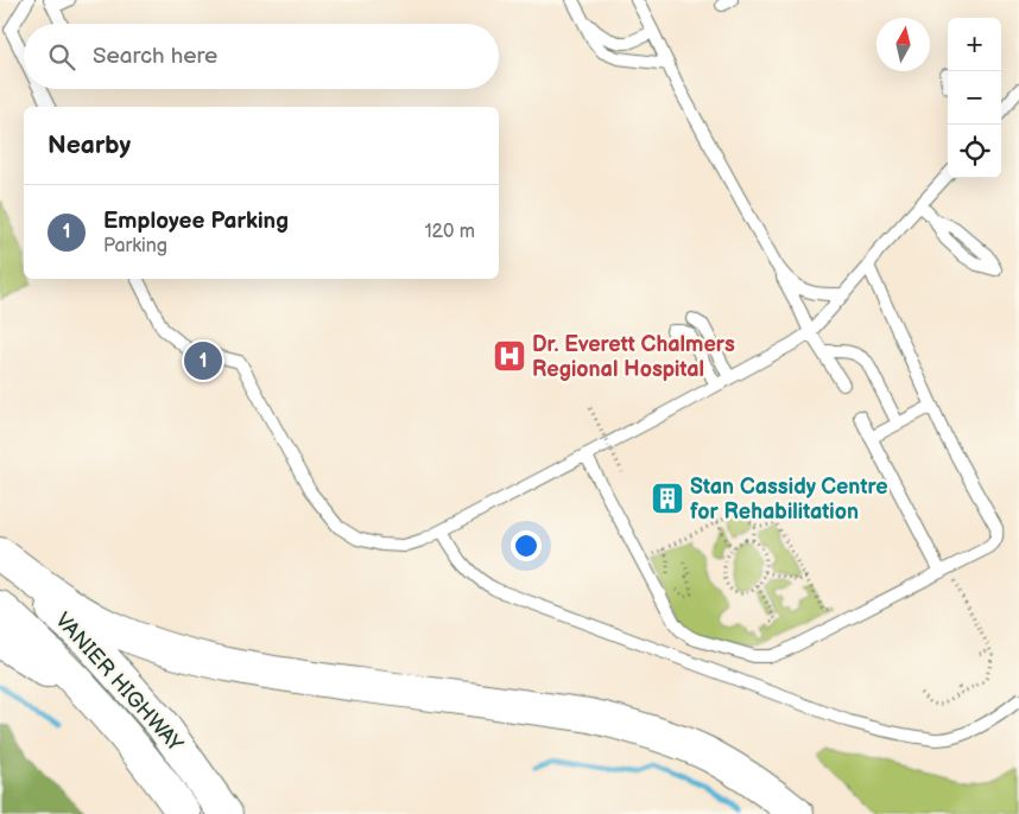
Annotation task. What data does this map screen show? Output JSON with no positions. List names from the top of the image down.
{
  "streets": {
    "highway": ["VANIER HIGHWAY"]
  },
  "places": {
    "hospital": ["Dr. Everett Chalmers Regional Hospital"],
    "building": ["Stan Cassidy Centre for Rehabilitation"]
  },
  "north": "top",
  "page": {
    "map_buttons": ["+", "−"],
    "search": "Search here",
    "heading": "Nearby",
    "list": [
      {
        "mark": "1",
        "name": "Employee Parking",
        "note": "Parking",
        "value": "120 m"
      }
    ],
    "pins": "1"
  }
}
